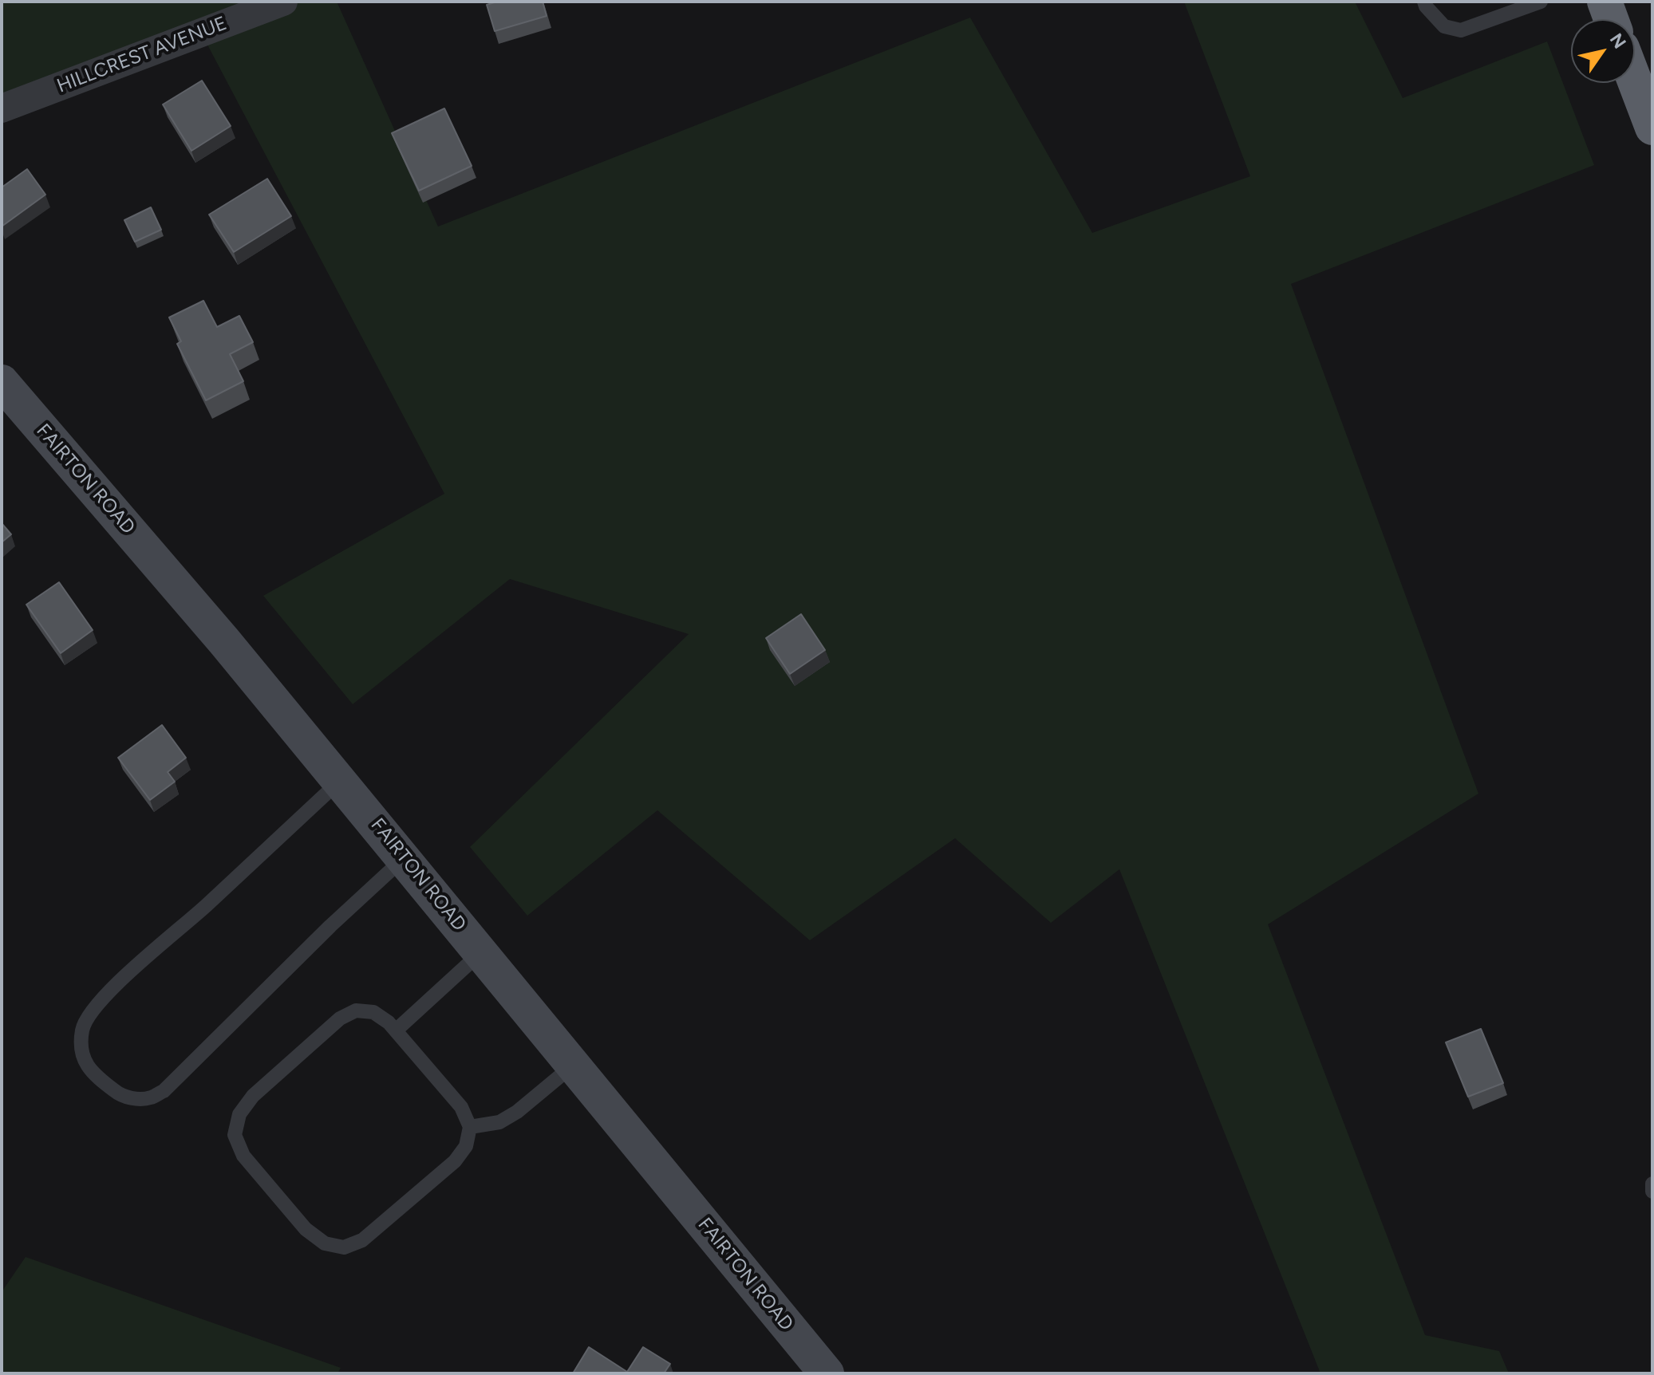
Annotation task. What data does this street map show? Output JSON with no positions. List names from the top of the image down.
{
  "streets": {
    "main road": ["FAIRTON ROAD"],
    "street": ["HILLCREST AVENUE"]
  },
  "north": "top right"
}
